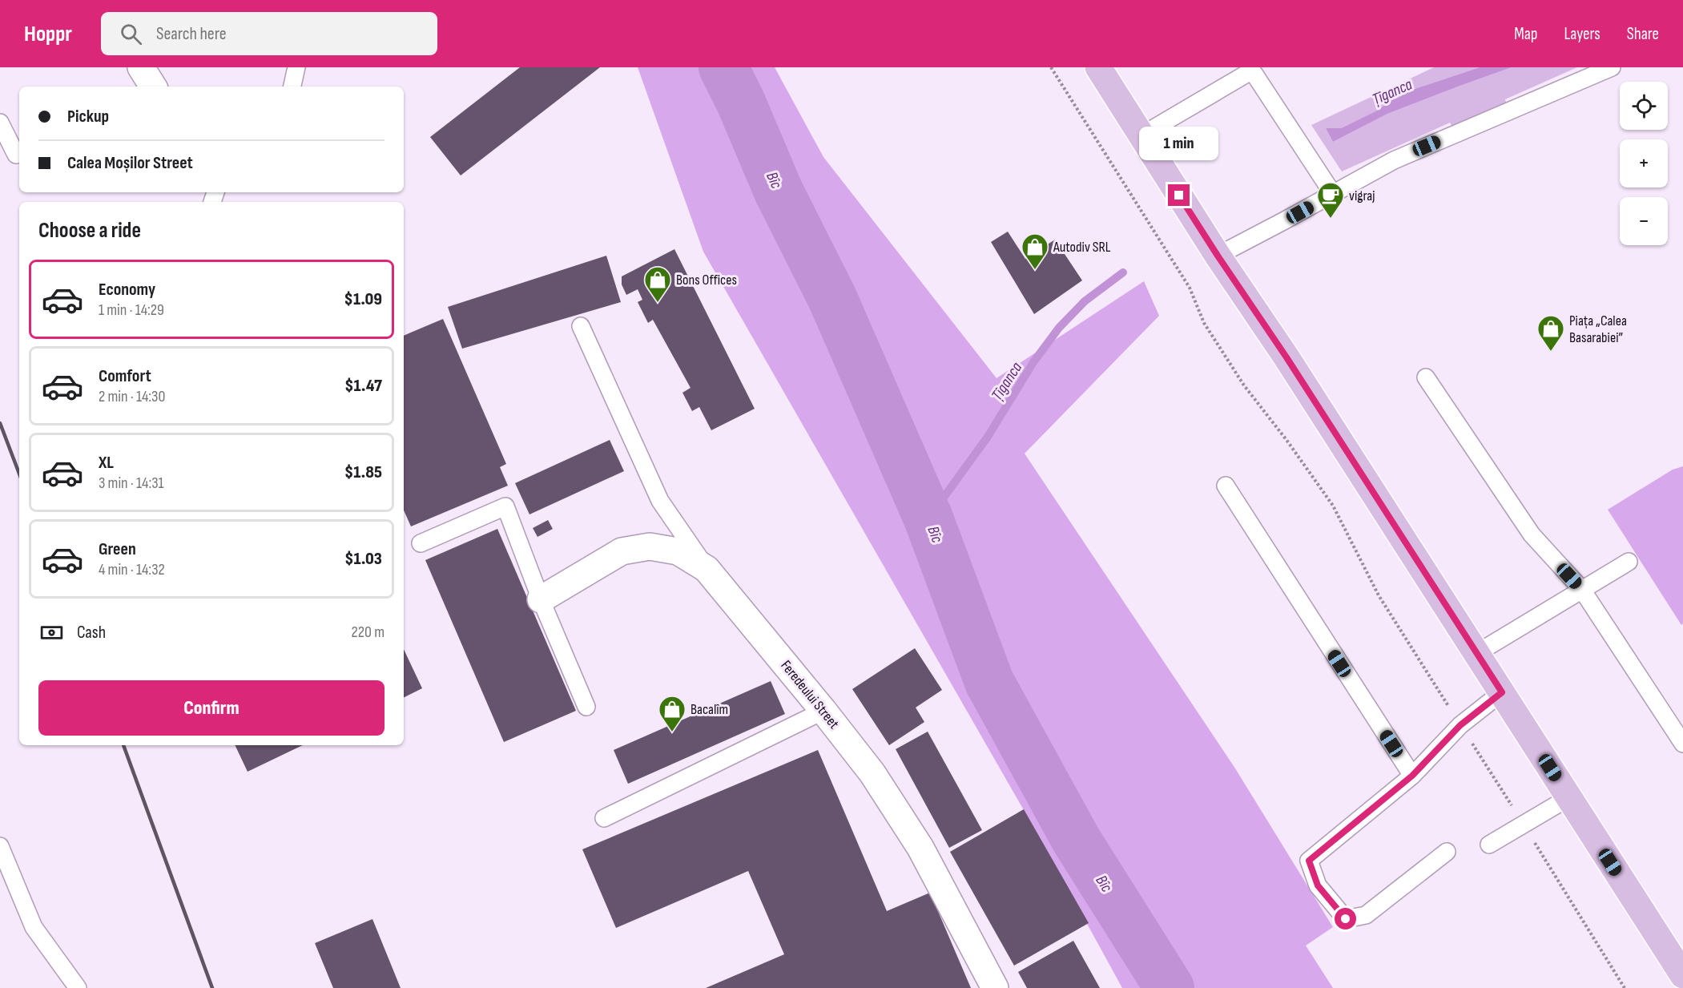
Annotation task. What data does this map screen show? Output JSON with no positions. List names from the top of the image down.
{
  "streets": {
    "street": ["Feredeului Street"]
  },
  "water": ["Țîganca", "Bîc"],
  "places": {
    "cafe": ["vigraj"],
    "shop": [
      "Autodiv SRL",
      "Bons Offices",
      "Piața „Calea Basarabiei”",
      "Bacalîm"
    ]
  },
  "page": {
    "header": "Hoppr",
    "search": "Search here",
    "nav": ["Map", "Layers", "Share"],
    "map_buttons": ["+", "−"],
    "banner": ["Pickup", "Calea Moșilor Street"],
    "bubble": "1 min",
    "heading": "Choose a ride",
    "list": [
      {
        "name": "Economy",
        "note": "1 min · 14:29",
        "value": "$1.09"
      },
      {
        "name": "Comfort",
        "note": "2 min · 14:30",
        "value": "$1.47"
      },
      {
        "name": "XL",
        "note": "3 min · 14:31",
        "value": "$1.85"
      },
      {
        "name": "Green",
        "note": "4 min · 14:32",
        "value": "$1.03"
      }
    ],
    "pay": ["Cash", "220 m"],
    "buttons": "Confirm"
  }
}
